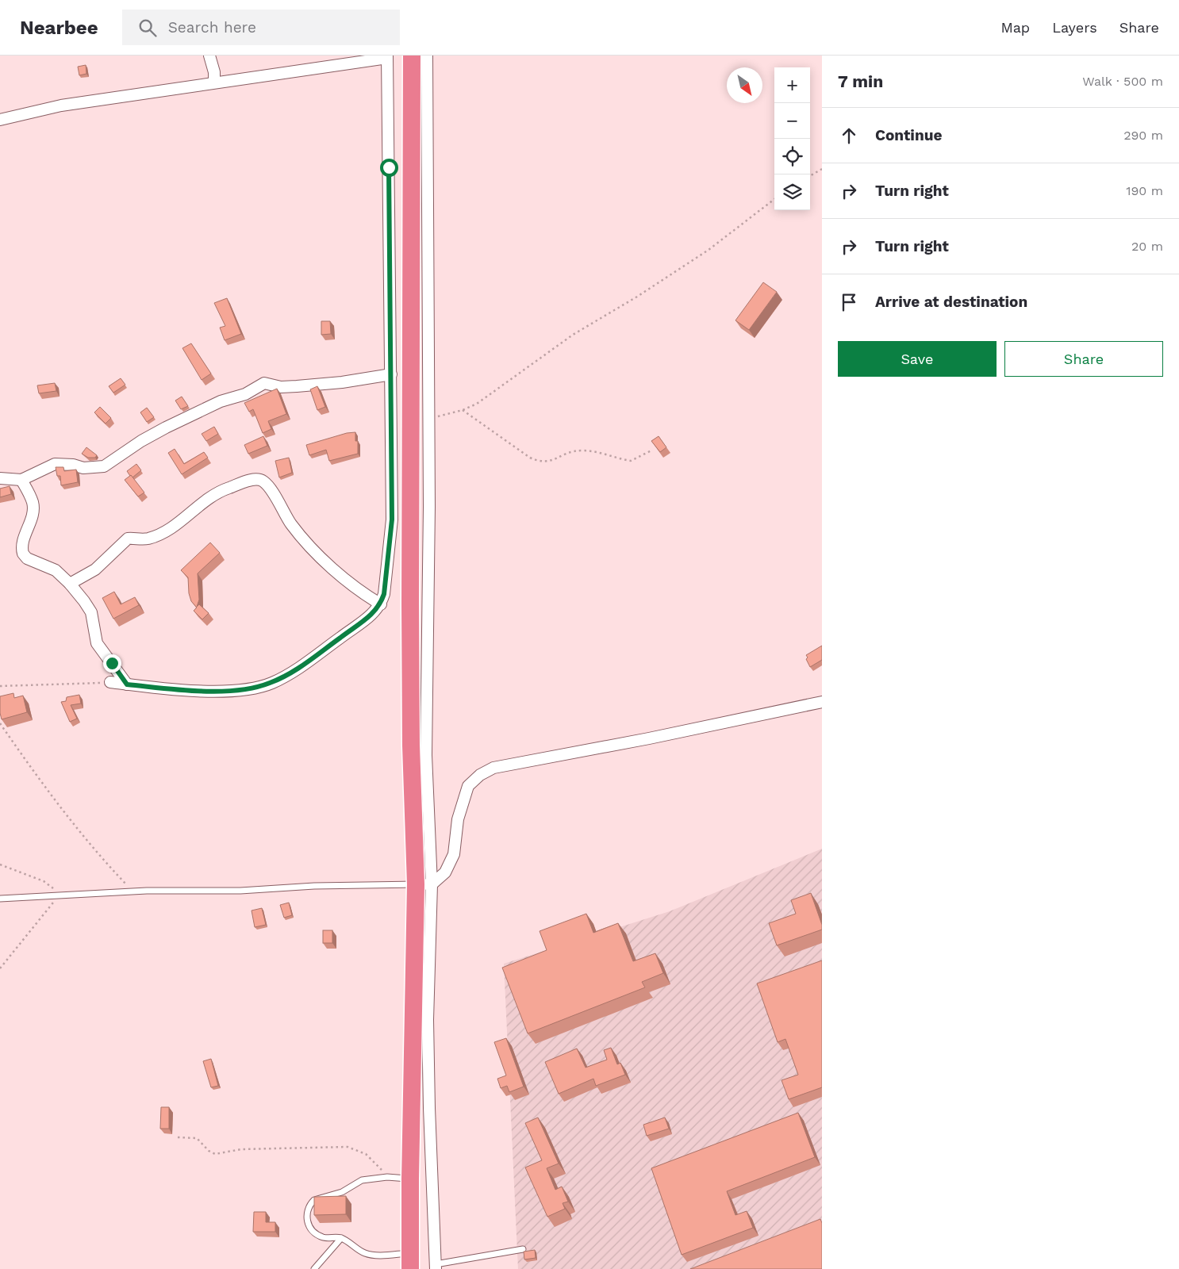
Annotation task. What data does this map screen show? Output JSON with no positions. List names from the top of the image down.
{
  "north": "bottom right",
  "page": {
    "header": "Nearbee",
    "search": "Search here",
    "nav": ["Map", "Layers", "Share"],
    "heading": ["7 min", "Walk · 500 m"],
    "map_buttons": ["+", "−"],
    "list": [
      ["Continue", "290 m"],
      ["Turn right", "190 m"],
      ["Turn right", "20 m"],
      "Arrive at destination"
    ],
    "buttons": ["Save", "Share"]
  }
}
